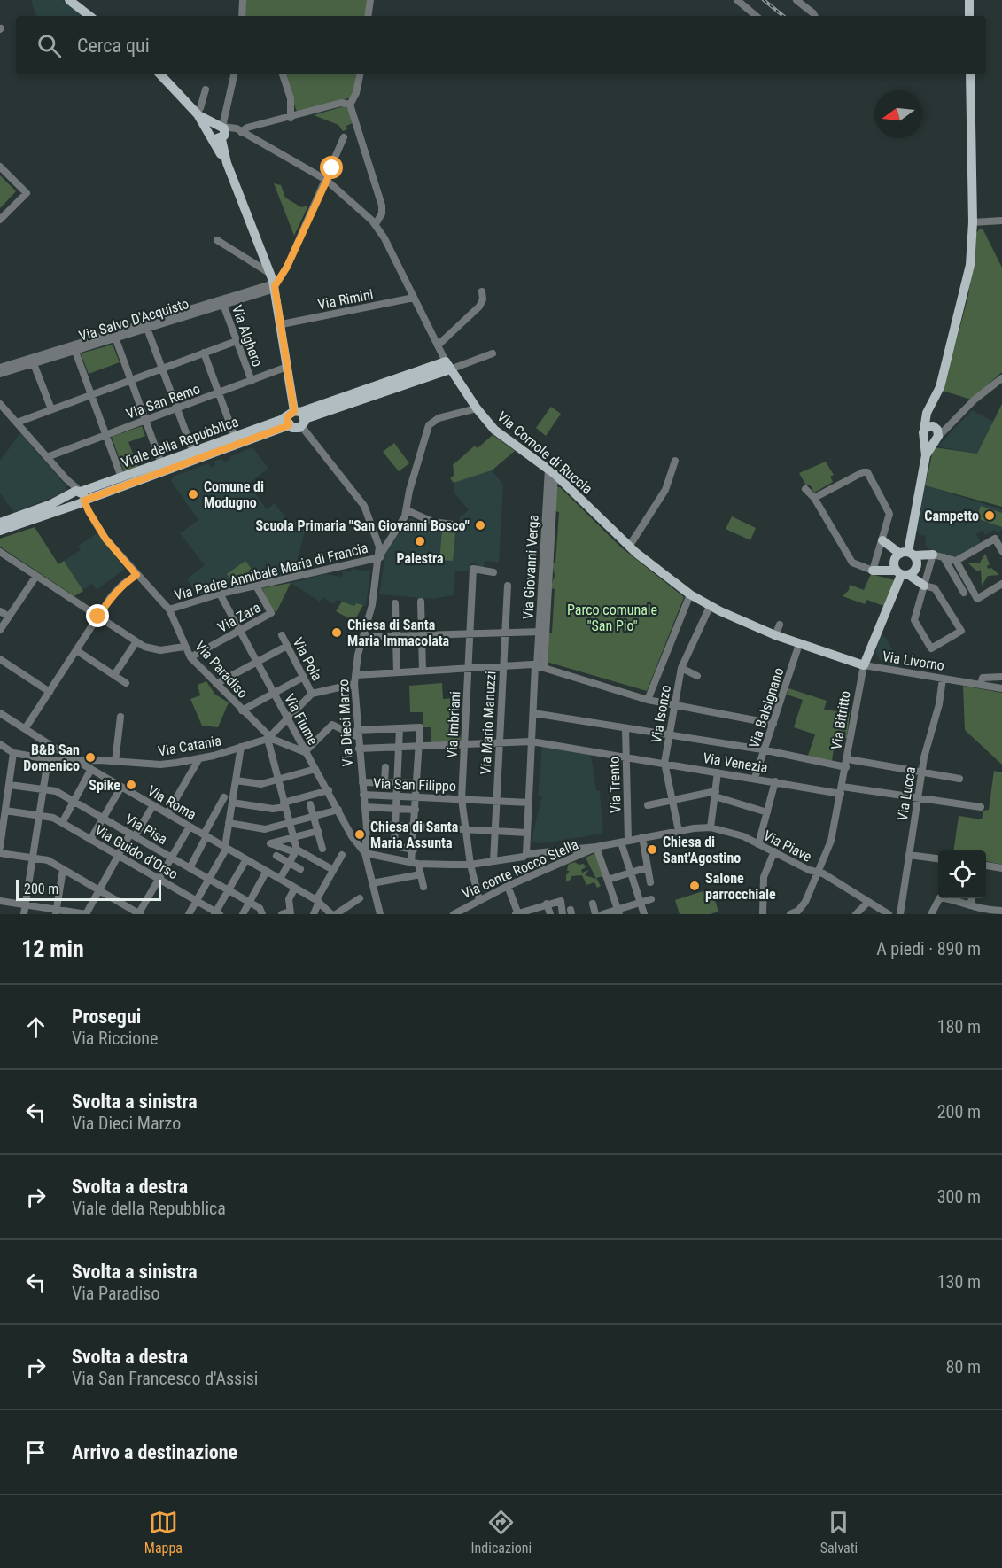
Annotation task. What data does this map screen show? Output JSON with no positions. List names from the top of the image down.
{
  "streets": {
    "main road": [
      "Viale della Repubblica",
      "Via Cornole di Ruccia",
      "Via Bitritto",
      "Via Dieci Marzo"
    ],
    "street": [
      "Via Rimini",
      "Via Salvo D'Acquisto",
      "Via Alghero",
      "Via San Remo",
      "Via Giovanni Verga",
      "Via Padre Annibale Maria di Francia",
      "Via Zara",
      "Via Pola",
      "Via Livorno",
      "Via Paradiso",
      "Via Balsignano",
      "Via Isonzo",
      "Via Fiume",
      "Via Mario Manuzzi",
      "Via Imbriani",
      "Via Catania",
      "Via Venezia",
      "Via San Filippo",
      "Via Trento",
      "Via Lucca",
      "Via Roma",
      "Via Pisa",
      "Via Piave",
      "Via Guido d'Orso",
      "Via conte Rocco Stella"
    ]
  },
  "crossings": [
    ["Via Rimini", "Via Cornole di Ruccia"],
    ["Via Rimini", "Via Dieci Marzo"],
    ["Via Salvo D'Acquisto", "Via Alghero"],
    ["Via Salvo D'Acquisto", "Via Dieci Marzo"],
    ["Via Alghero", "Via San Remo"],
    ["Via San Remo", "Via Paradiso"],
    ["Via San Remo", "Via Dieci Marzo"],
    ["Viale della Repubblica", "Via Cornole di Ruccia"],
    ["Viale della Repubblica", "Via Paradiso"],
    ["Viale della Repubblica", "Via Dieci Marzo"],
    ["Via Cornole di Ruccia", "Via Giovanni Verga"],
    ["Via Cornole di Ruccia", "Via Livorno"],
    ["Via Cornole di Ruccia", "Via Balsignano"],
    ["Via Cornole di Ruccia", "Via Isonzo"],
    ["Via Cornole di Ruccia", "Via Bitritto"],
    ["Via Giovanni Verga", "Via Venezia"],
    ["Via Giovanni Verga", "Via San Filippo"],
    ["Via Padre Annibale Maria di Francia", "Via Zara"],
    ["Via Padre Annibale Maria di Francia", "Via Paradiso"],
    ["Via Padre Annibale Maria di Francia", "Via Fiume"],
    ["Via Padre Annibale Maria di Francia", "Via Dieci Marzo"],
    ["Via Zara", "Via Paradiso"],
    ["Via Zara", "Via Fiume"],
    ["Via Livorno", "Via Bitritto"],
    ["Via Livorno", "Via Lucca"],
    ["Via Paradiso", "Via Catania"],
    ["Via Balsignano", "Via Venezia"],
    ["Via Isonzo", "Via Venezia"],
    ["Via Isonzo", "Via Piave"],
    ["Via Fiume", "Via Dieci Marzo"],
    ["Via Bitritto", "Via Venezia"],
    ["Via Bitritto", "Via Piave"],
    ["Via Dieci Marzo", "Via Venezia"],
    ["Via Dieci Marzo", "Via San Filippo"],
    ["Via Mario Manuzzi", "Via Venezia"],
    ["Via Mario Manuzzi", "Via San Filippo"],
    ["Via Imbriani", "Via Venezia"],
    ["Via Imbriani", "Via San Filippo"],
    ["Via Imbriani", "Via conte Rocco Stella"],
    ["Via Catania", "Via Roma"],
    ["Via Venezia", "Via Trento"],
    ["Via Venezia", "Via Lucca"],
    ["Via Trento", "Via Piave"],
    ["Via Piave", "Via conte Rocco Stella"]
  ],
  "parks": ["Parco comunale \"San Pio\""],
  "places": [
    "Comune di Modugno",
    "Campetto",
    "Scuola Primaria \"San Giovanni Bosco\"",
    "Palestra",
    "Chiesa di Santa Maria Immacolata",
    "B&B San Domenico",
    "Spike",
    "Chiesa di Santa Maria Assunta",
    "Chiesa di Sant'Agostino",
    "Salone parrocchiale"
  ],
  "scale_bar": "200 m",
  "north": "left",
  "page": {
    "search": "Cerca qui",
    "scale": "200 m",
    "heading": ["12 min", "A piedi · 890 m"],
    "list": [
      ["Prosegui", "Via Riccione", "180 m"],
      ["Svolta a sinistra", "Via Dieci Marzo", "200 m"],
      ["Svolta a destra", "Viale della Repubblica", "300 m"],
      ["Svolta a sinistra", "Via Paradiso", "130 m"],
      ["Svolta a destra", "Via San Francesco d'Assisi", "80 m"],
      "Arrivo a destinazione"
    ],
    "nav": ["Mappa", "Indicazioni", "Salvati"]
  }
}
